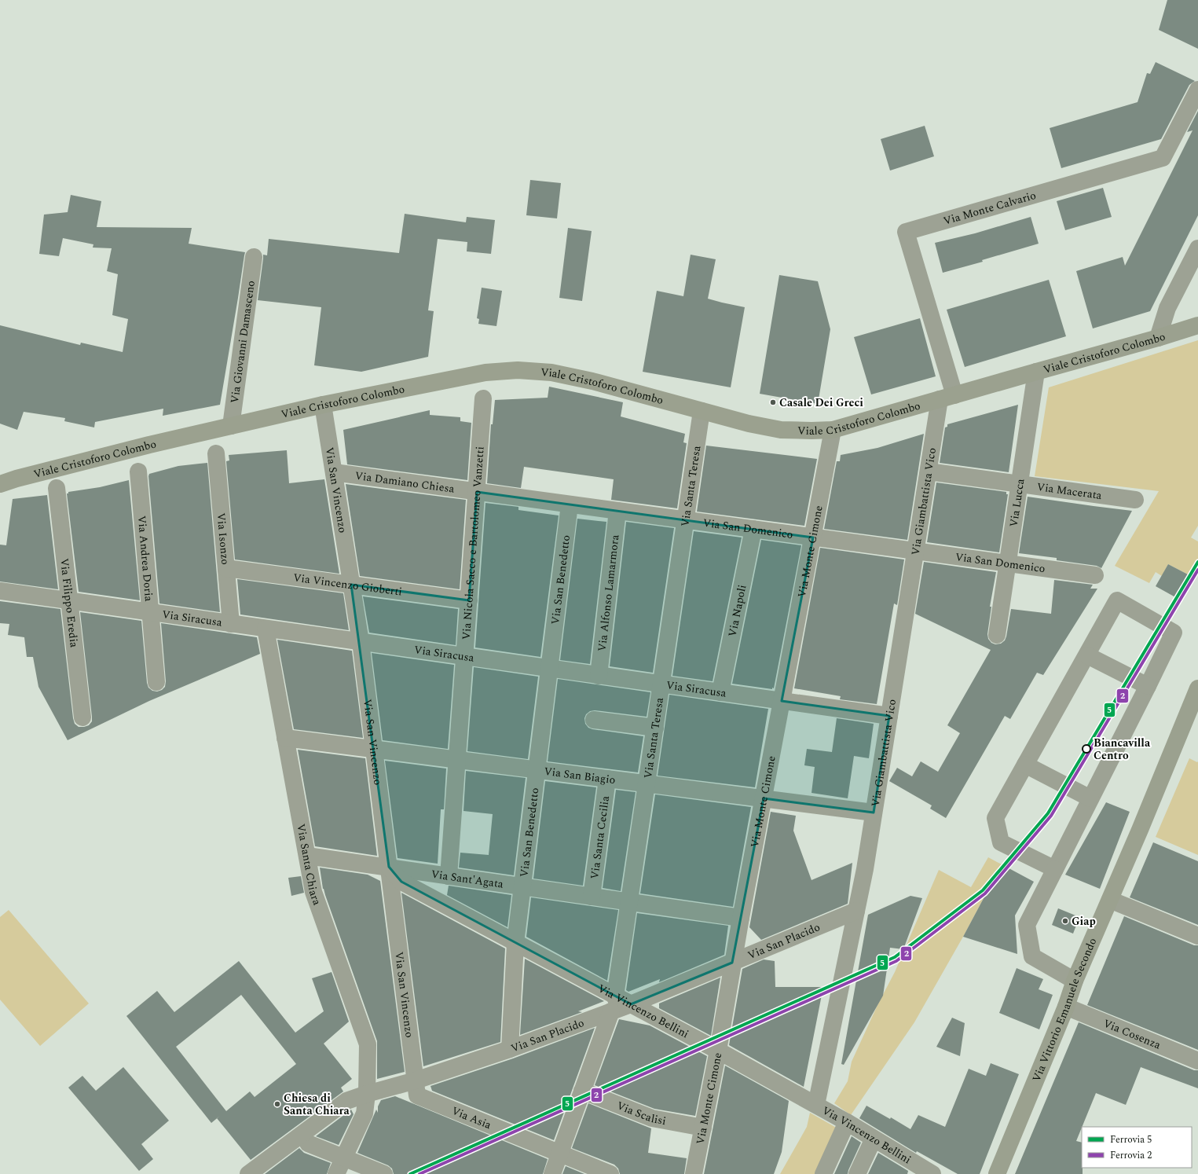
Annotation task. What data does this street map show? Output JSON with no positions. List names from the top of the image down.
{
  "streets": {
    "street": [
      "Via Monte Calvario",
      "Via Giovanni Damasceno",
      "Viale Cristoforo Colombo",
      "Via Damiano Chiesa",
      "Via Santa Teresa",
      "Via San Vincenzo",
      "Via Macerata",
      "Via Giambattista Vico",
      "Via Lucca",
      "Via San Domenico",
      "Via Isonzo",
      "Via Nicola Sacco e Bartolomeo Vanzetti",
      "Via Monte Cimone",
      "Via Andrea Doria",
      "Via San Benedetto",
      "Via Vincenzo Gioberti",
      "Via Alfonso Lamarmora",
      "Via Filippo Eredia",
      "Via Napoli",
      "Via Siracusa",
      "Via San Biagio",
      "Via Santa Cecilia",
      "Via Santa Chiara",
      "Via Sant'Agata",
      "Via San Placido",
      "Via Vittorio Emanuele Secondo",
      "Via Vincenzo Bellini",
      "Via Cosenza",
      "Via Scalisi",
      "Via Asia"
    ]
  },
  "crossings": [
    ["Via Monte Calvario", "Viale Cristoforo Colombo"],
    ["Via Monte Calvario", "Via Giambattista Vico"],
    ["Via Giovanni Damasceno", "Viale Cristoforo Colombo"],
    ["Viale Cristoforo Colombo", "Via Santa Teresa"],
    ["Viale Cristoforo Colombo", "Via San Vincenzo"],
    ["Viale Cristoforo Colombo", "Via Giambattista Vico"],
    ["Viale Cristoforo Colombo", "Via Lucca"],
    ["Viale Cristoforo Colombo", "Via Monte Cimone"],
    ["Via Damiano Chiesa", "Via San Vincenzo"],
    ["Via Damiano Chiesa", "Via San Domenico"],
    ["Via Damiano Chiesa", "Via Nicola Sacco e Bartolomeo Vanzetti"],
    ["Via Damiano Chiesa", "Via San Benedetto"],
    ["Via Santa Teresa", "Via San Domenico"],
    ["Via Santa Teresa", "Via Siracusa"],
    ["Via Santa Teresa", "Via San Biagio"],
    ["Via Santa Teresa", "Via Sant'Agata"],
    ["Via Santa Teresa", "Via San Placido"],
    ["Via Santa Teresa", "Via Vincenzo Bellini"],
    ["Via Santa Teresa", "Via Scalisi"],
    ["Via Santa Teresa", "Via Asia"],
    ["Via San Vincenzo", "Via Vincenzo Gioberti"],
    ["Via San Vincenzo", "Via Siracusa"],
    ["Via San Vincenzo", "Via San Biagio"],
    ["Via San Vincenzo", "Via Sant'Agata"],
    ["Via San Vincenzo", "Via San Placido"],
    ["Via San Vincenzo", "Via Vincenzo Bellini"],
    ["Via San Vincenzo", "Via Asia"],
    ["Via Macerata", "Via Giambattista Vico"],
    ["Via Macerata", "Via Lucca"],
    ["Via Giambattista Vico", "Via San Domenico"],
    ["Via Giambattista Vico", "Via Siracusa"],
    ["Via Giambattista Vico", "Via San Biagio"],
    ["Via Giambattista Vico", "Via San Placido"],
    ["Via Giambattista Vico", "Via Vincenzo Bellini"],
    ["Via Lucca", "Via San Domenico"],
    ["Via San Domenico", "Via Monte Cimone"],
    ["Via San Domenico", "Via San Benedetto"],
    ["Via San Domenico", "Via Alfonso Lamarmora"],
    ["Via San Domenico", "Via Napoli"],
    ["Via Isonzo", "Via Vincenzo Gioberti"],
    ["Via Isonzo", "Via Siracusa"],
    ["Via Nicola Sacco e Bartolomeo Vanzetti", "Via Vincenzo Gioberti"],
    ["Via Nicola Sacco e Bartolomeo Vanzetti", "Via Siracusa"],
    ["Via Nicola Sacco e Bartolomeo Vanzetti", "Via San Biagio"],
    ["Via Nicola Sacco e Bartolomeo Vanzetti", "Via Sant'Agata"],
    ["Via Monte Cimone", "Via Siracusa"],
    ["Via Monte Cimone", "Via San Biagio"],
    ["Via Monte Cimone", "Via Sant'Agata"],
    ["Via Monte Cimone", "Via San Placido"],
    ["Via Monte Cimone", "Via Vincenzo Bellini"],
    ["Via Monte Cimone", "Via Scalisi"],
    ["Via Andrea Doria", "Via Siracusa"],
    ["Via San Benedetto", "Via Siracusa"],
    ["Via San Benedetto", "Via San Biagio"],
    ["Via San Benedetto", "Via Sant'Agata"],
    ["Via San Benedetto", "Via San Placido"],
    ["Via San Benedetto", "Via Vincenzo Bellini"],
    ["Via Alfonso Lamarmora", "Via Siracusa"],
    ["Via Filippo Eredia", "Via Siracusa"],
    ["Via Napoli", "Via Siracusa"],
    ["Via Siracusa", "Via Santa Chiara"],
    ["Via San Biagio", "Via Santa Cecilia"],
    ["Via San Biagio", "Via Santa Chiara"],
    ["Via Santa Cecilia", "Via Sant'Agata"],
    ["Via Santa Chiara", "Via Sant'Agata"],
    ["Via Santa Chiara", "Via San Placido"],
    ["Via Sant'Agata", "Via Vincenzo Bellini"],
    ["Via San Placido", "Via Vincenzo Bellini"],
    ["Via San Placido", "Via Asia"],
    ["Via Vittorio Emanuele Secondo", "Via Cosenza"]
  ],
  "places": [
    "Casale Dei Greci",
    "Biancavilla Centro",
    "Giap",
    "Chiesa di Santa Chiara"
  ],
  "lines": ["rail line 5", "rail line 2"],
  "legend": ["Ferrovia 5", "Ferrovia 2"]
}
